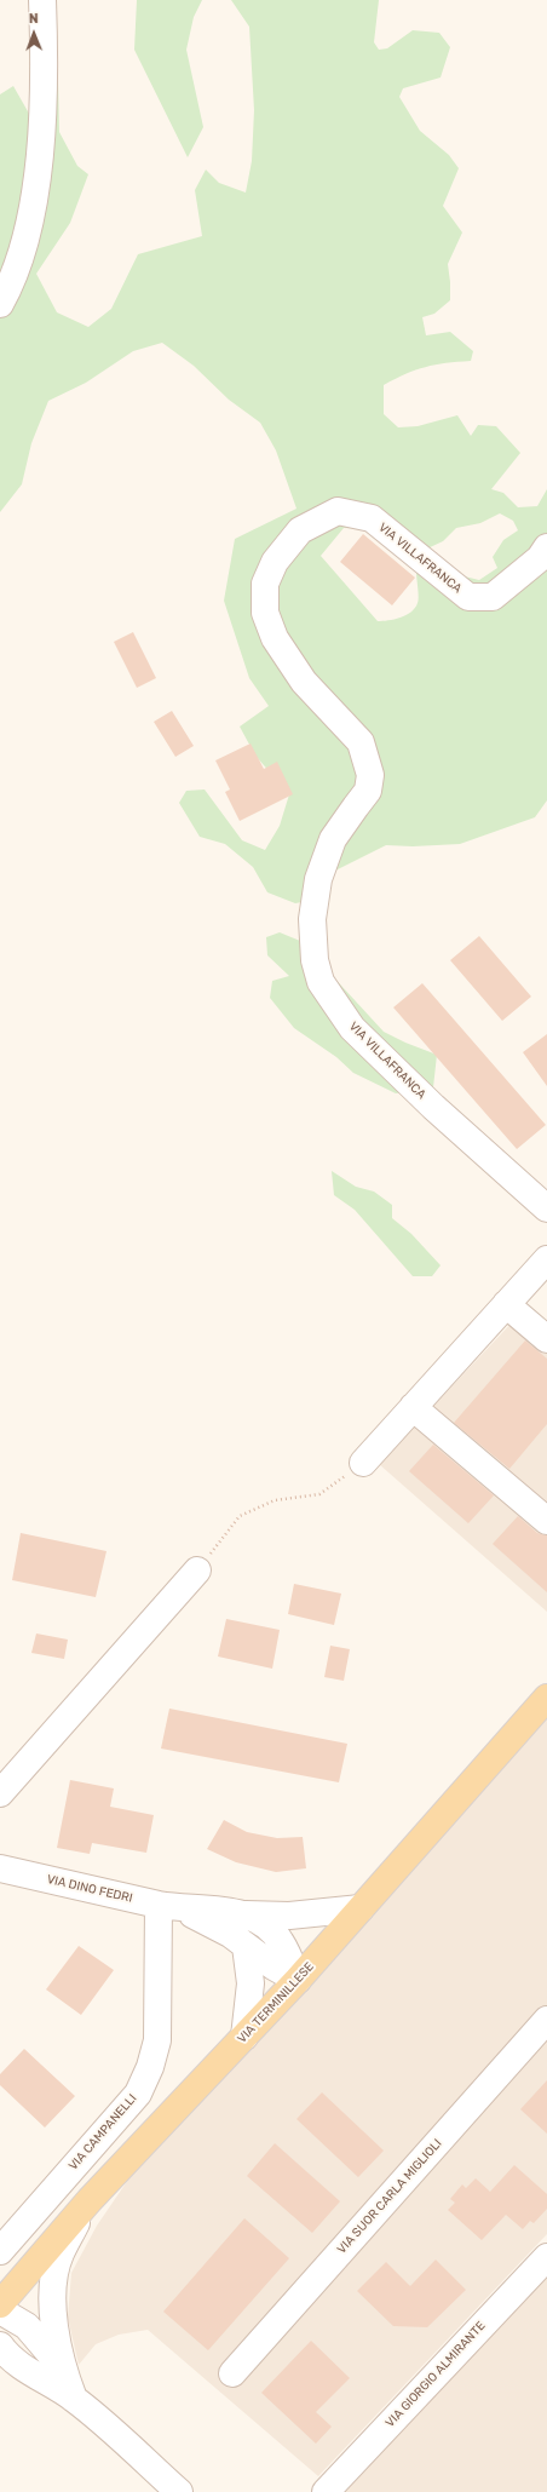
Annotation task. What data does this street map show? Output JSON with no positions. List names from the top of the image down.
{
  "streets": {
    "main road": ["VIA TERMINILLESE"],
    "street": [
      "VIA VILLAFRANCA",
      "VIA DINO FEDRI",
      "VIA CAMPANELLI",
      "VIA SUOR CARLA MIGLIOLI",
      "VIA GIORGIO ALMIRANTE"
    ]
  },
  "crossings": [
    ["VIA DINO FEDRI", "VIA TERMINILLESE"],
    ["VIA DINO FEDRI", "VIA CAMPANELLI"]
  ],
  "north": "top"
}
